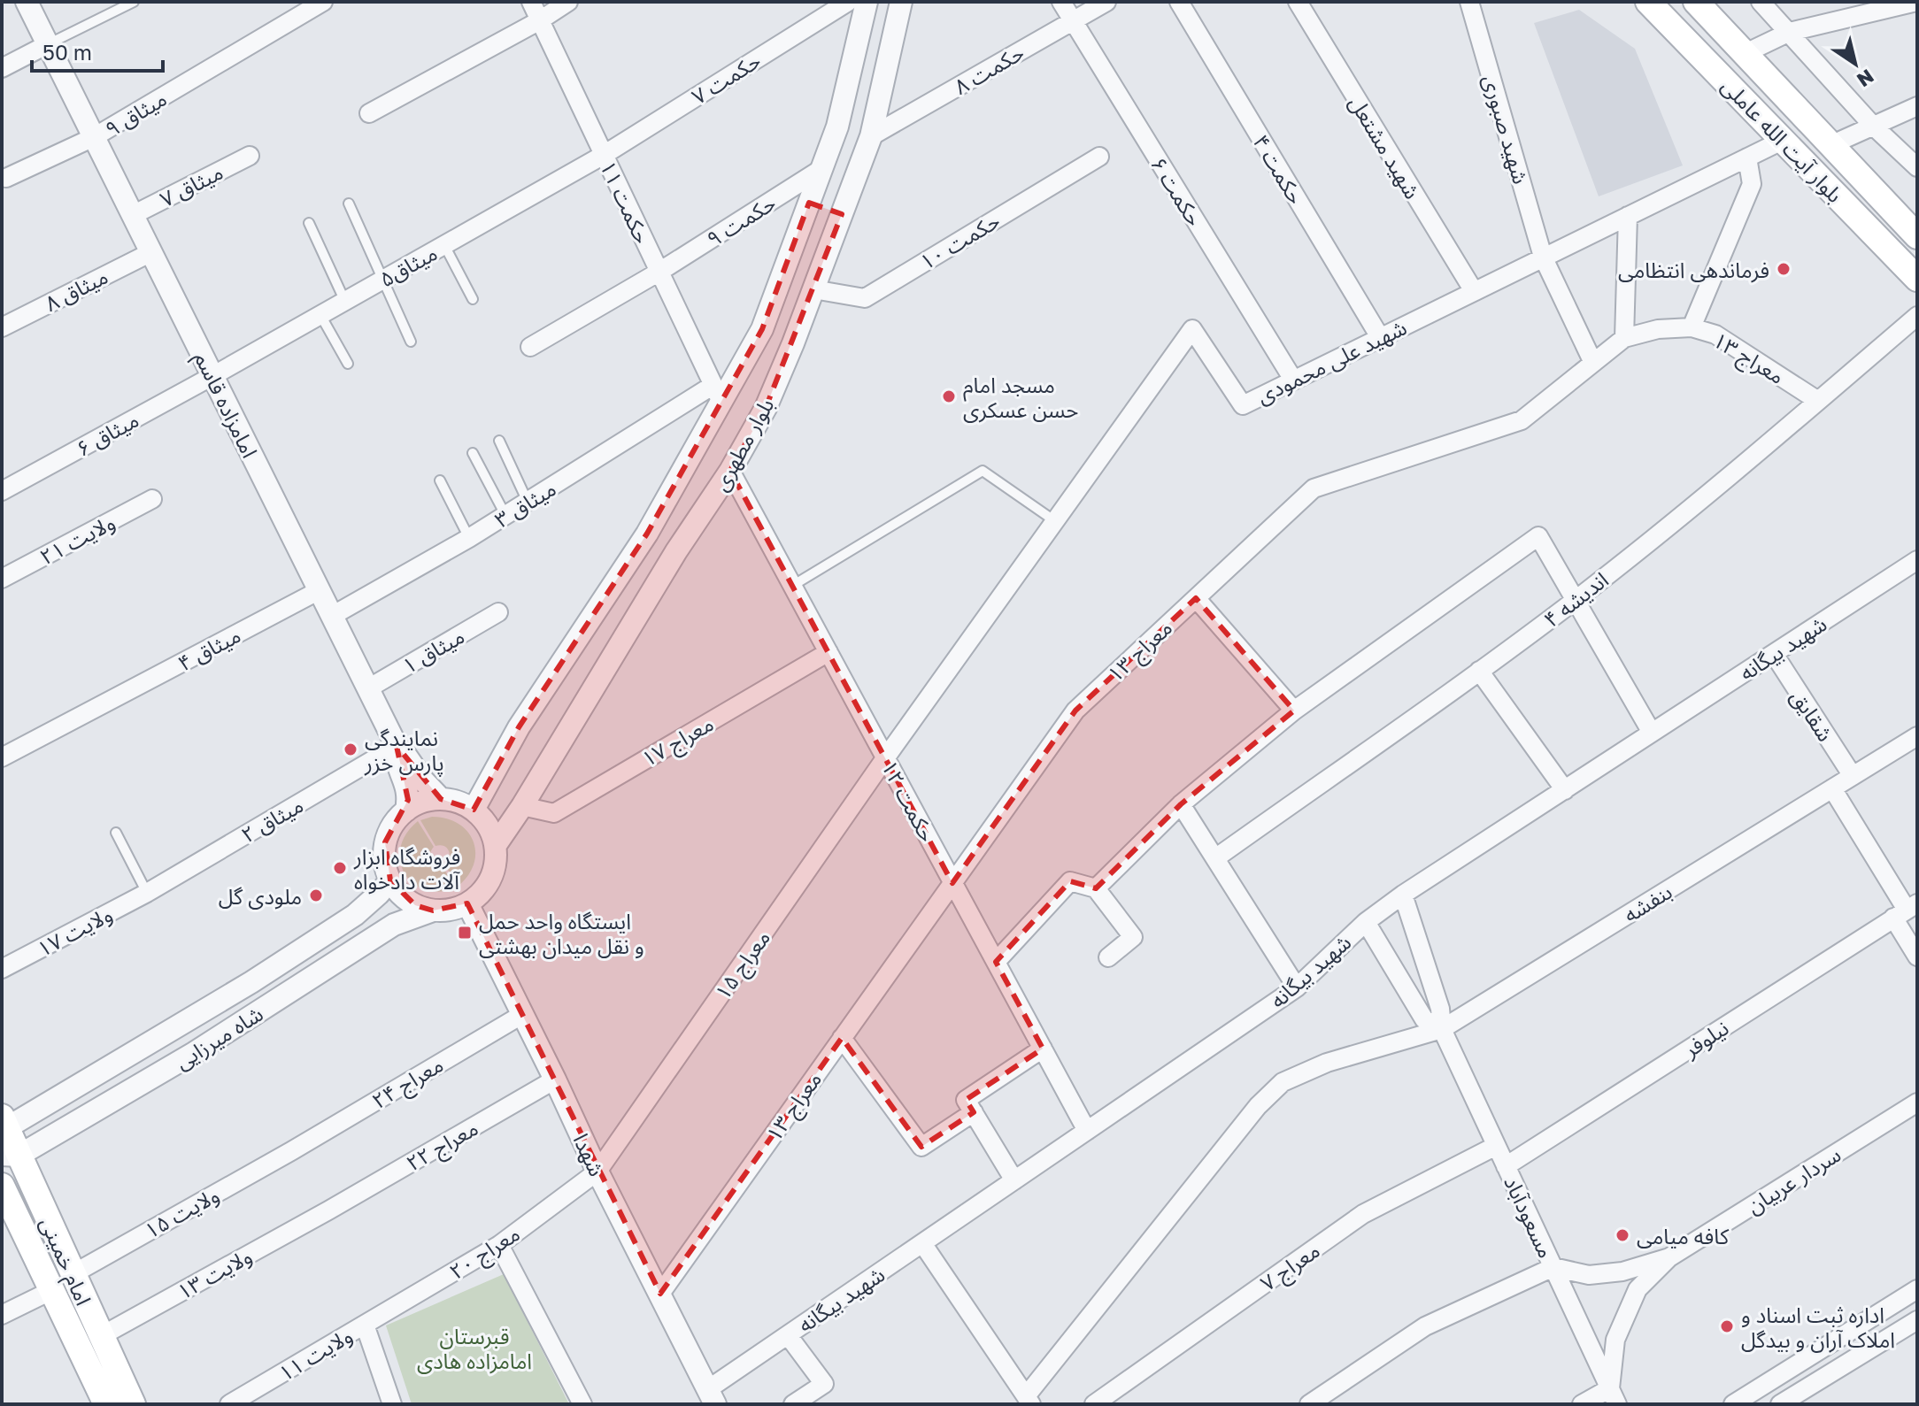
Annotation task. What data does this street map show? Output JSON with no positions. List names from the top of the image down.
{
  "streets": {
    "main road": ["بلوار آیت‌ الله عاملی", "امام خمینی"],
    "street": [
      "حکمت ۸",
      "حکمت ۷",
      "میثاق ۹",
      "شهید صبوری",
      "شهید مشتعل",
      "حکمت ۴",
      "میثاق ۷",
      "حکمت ۶",
      "حکمت ۱۱",
      "حکمت ۹",
      "حکمت ۱۰",
      "میثاق۵",
      "میثاق ۸",
      "معراج ۱۳",
      "شهید علی محمودی",
      "امامزاده قاسم",
      "میثاق ۶",
      "بلوار مطهری",
      "میثاق ۳",
      "ولایت ۲۱",
      "اندیشه ۴",
      "شهید بیگانه",
      "میثاق ۴",
      "میثاق ۱",
      "شقایق",
      "معراج ۱۷",
      "حکمت ۱۲",
      "میثاق ۲",
      "بنفشه",
      "ولایت ۱۷",
      "معراج ۱۵",
      "شاه میرزایی",
      "نیلوفر",
      "معراج ۲۴",
      "معراج ۲۲",
      "شهدا",
      "سردار عربیان",
      "ولایت ۱۵",
      "مسعودآباد",
      "معراج ۲۰",
      "معراج ۷",
      "ولایت ۱۳",
      "ولایت ۱۱"
    ]
  },
  "crossings": [
    ["حکمت ۸", "حکمت ۶"],
    ["حکمت ۸", "بلوار مطهری"],
    ["حکمت ۷", "حکمت ۱۱"],
    ["حکمت ۷", "میثاق۵"],
    ["میثاق ۹", "امامزاده قاسم"],
    ["شهید صبوری", "معراج ۱۳"],
    ["شهید صبوری", "شهید علی محمودی"],
    ["بلوار آیت‌ الله عاملی", "شهید علی محمودی"],
    ["شهید مشتعل", "شهید علی محمودی"],
    ["حکمت ۴", "شهید علی محمودی"],
    ["میثاق ۷", "امامزاده قاسم"],
    ["حکمت ۶", "شهید علی محمودی"],
    ["حکمت ۱۱", "حکمت ۹"],
    ["حکمت ۱۱", "میثاق۵"],
    ["حکمت ۱۱", "بلوار مطهری"],
    ["حکمت ۱۱", "میثاق ۳"],
    ["حکمت ۹", "بلوار مطهری"],
    ["حکمت ۱۰", "بلوار مطهری"],
    ["میثاق۵", "امامزاده قاسم"],
    ["میثاق۵", "میثاق ۶"],
    ["میثاق ۸", "امامزاده قاسم"],
    ["معراج ۱۳", "اندیشه ۴"],
    ["معراج ۱۳", "حکمت ۱۲"],
    ["معراج ۱۳", "شهدا"],
    ["شهید علی محمودی", "حکمت ۱۲"],
    ["شهید علی محمودی", "معراج ۱۵"],
    ["امامزاده قاسم", "میثاق ۶"],
    ["امامزاده قاسم", "بلوار مطهری"],
    ["امامزاده قاسم", "میثاق ۳"],
    ["امامزاده قاسم", "میثاق ۴"],
    ["امامزاده قاسم", "میثاق ۱"],
    ["امامزاده قاسم", "میثاق ۲"],
    ["امامزاده قاسم", "شاه میرزایی"],
    ["امامزاده قاسم", "شهدا"],
    ["بلوار مطهری", "میثاق ۳"],
    ["بلوار مطهری", "معراج ۱۷"],
    ["بلوار مطهری", "حکمت ۱۲"],
    ["بلوار مطهری", "شاه میرزایی"],
    ["بلوار مطهری", "شهدا"],
    ["شهید بیگانه", "شقایق"],
    ["شهید بیگانه", "حکمت ۱۲"],
    ["شهید بیگانه", "شهدا"],
    ["شهید بیگانه", "مسعودآباد"],
    ["شقایق", "بنفشه"],
    ["معراج ۱۷", "حکمت ۱۲"],
    ["حکمت ۱۲", "معراج ۱۵"],
    ["میثاق ۲", "ولایت ۱۷"],
    ["بنفشه", "مسعودآباد"],
    ["معراج ۱۵", "شهدا"],
    ["معراج ۱۵", "معراج ۲۰"],
    ["شاه میرزایی", "شهدا"],
    ["شاه میرزایی", "امام خمینی"],
    ["نیلوفر", "مسعودآباد"],
    ["معراج ۲۴", "شهدا"],
    ["معراج ۲۴", "ولایت ۱۵"],
    ["معراج ۲۲", "شهدا"],
    ["معراج ۲۲", "ولایت ۱۳"],
    ["شهدا", "معراج ۲۰"],
    ["ولایت ۱۵", "امام خمینی"],
    ["مسعودآباد", "معراج ۷"],
    ["معراج ۲۰", "ولایت ۱۱"],
    ["امام خمینی", "ولایت ۱۳"]
  ],
  "parks": ["قبرستان امامزاده هادی"],
  "places": {
    "other": [
      "فرماندهی انتظامی",
      "مسجد امام حسن عسکری",
      "نمایندگی پارس خزر",
      "فروشگاه ابزار آلات دادخواه",
      "ملودی گل",
      "کافه میامی",
      "اداره ثبت اسناد و املاک آران و بیدگل"
    ],
    "transit": ["ایستگاه واحد حمل و نقل میدان بهشتی"]
  },
  "scale_bar": "50 m",
  "north": "bottom right"
}
